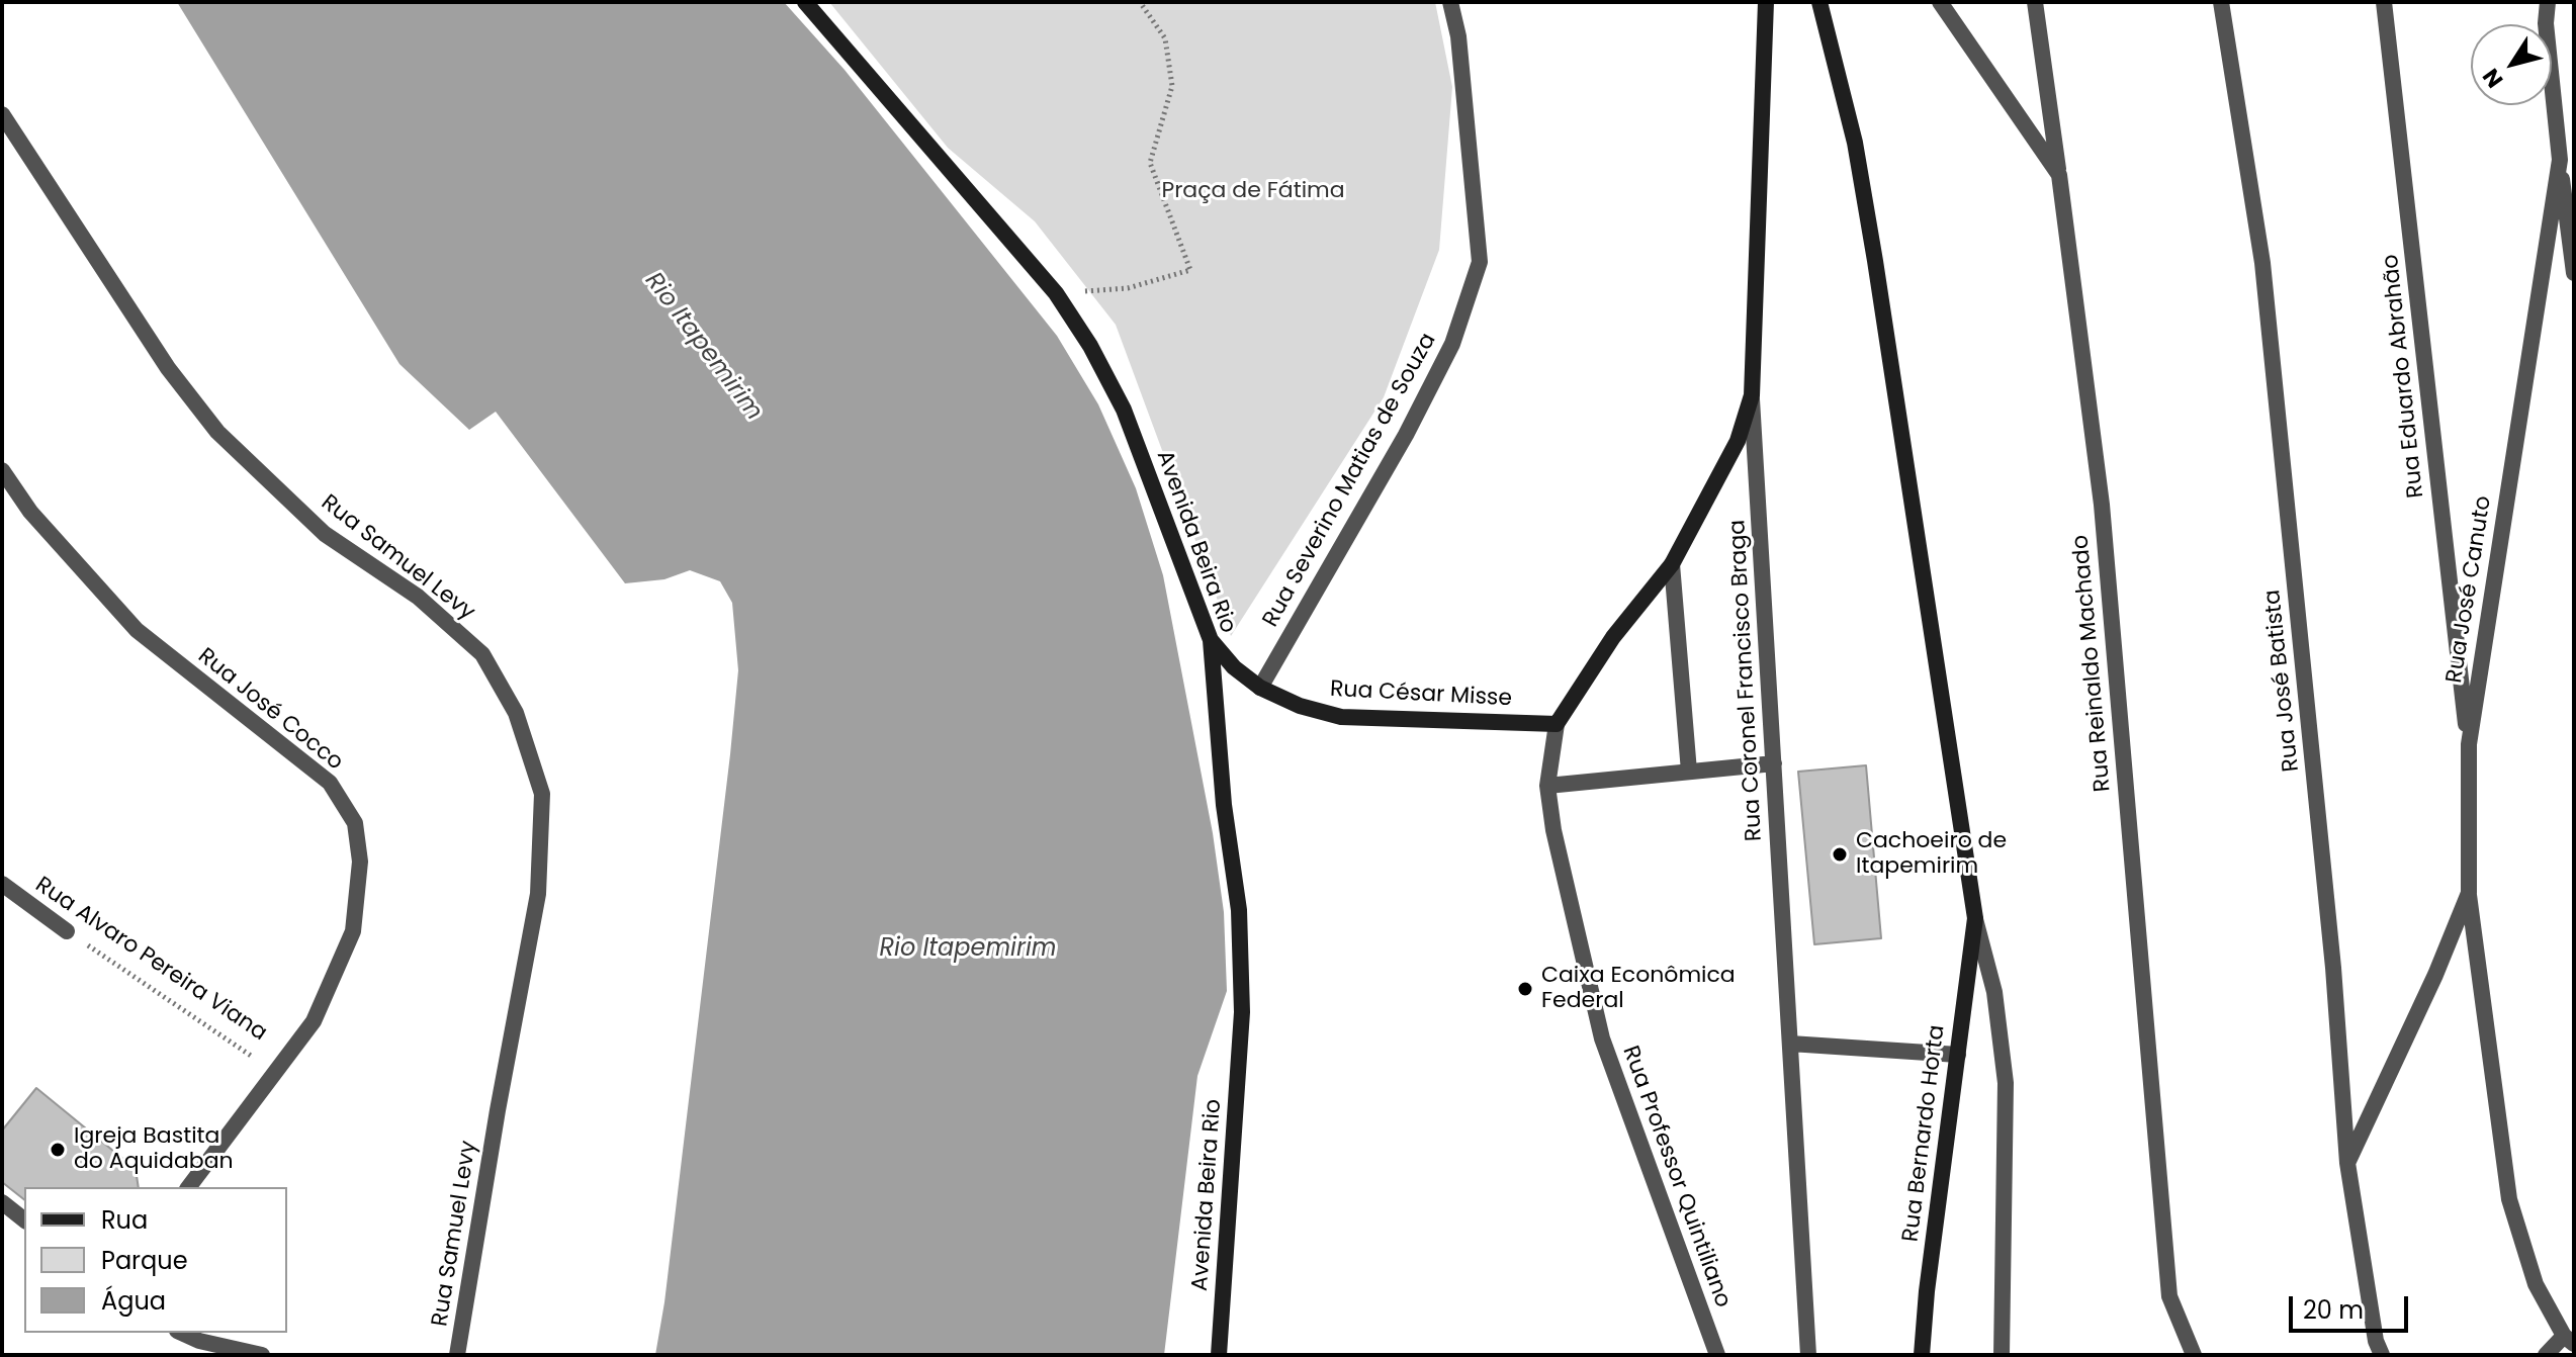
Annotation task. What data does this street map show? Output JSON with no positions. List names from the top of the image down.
{
  "streets": {
    "main road": [
      "Avenida Beira Rio",
      "Rua Coronel Francisco Braga",
      "Rua César Misse",
      "Rua Bernardo Horta",
      "Rua Professor Quintiliano"
    ],
    "street": [
      "Rua Eduardo Abrahão",
      "Rua Severino Matias de Souza",
      "Rua Samuel Levy",
      "Rua José Canuto",
      "Rua Reinaldo Machado",
      "Rua José Batista",
      "Rua José Cocco",
      "Rua Alvaro Pereira Viana"
    ]
  },
  "crossings": [
    ["Rua Eduardo Abrahão", "Rua José Canuto"],
    ["Rua Severino Matias de Souza", "Rua César Misse"],
    ["Avenida Beira Rio", "Rua César Misse"],
    ["Rua José Canuto", "Rua José Batista"],
    ["Rua Coronel Francisco Braga", "Rua Professor Quintiliano"],
    ["Rua César Misse", "Rua Professor Quintiliano"],
    ["Rua José Cocco", "Rua Alvaro Pereira Viana"]
  ],
  "water": ["Rio Itapemirim"],
  "parks": ["Praça de Fátima"],
  "places": ["Cachoeiro de Itapemirim", "Caixa Econômica Federal", "Igreja Bastita do Aquidaban"],
  "legend": ["Rua", "Parque", "Água"],
  "scale_bar": "20 m",
  "north": "bottom left"
}
